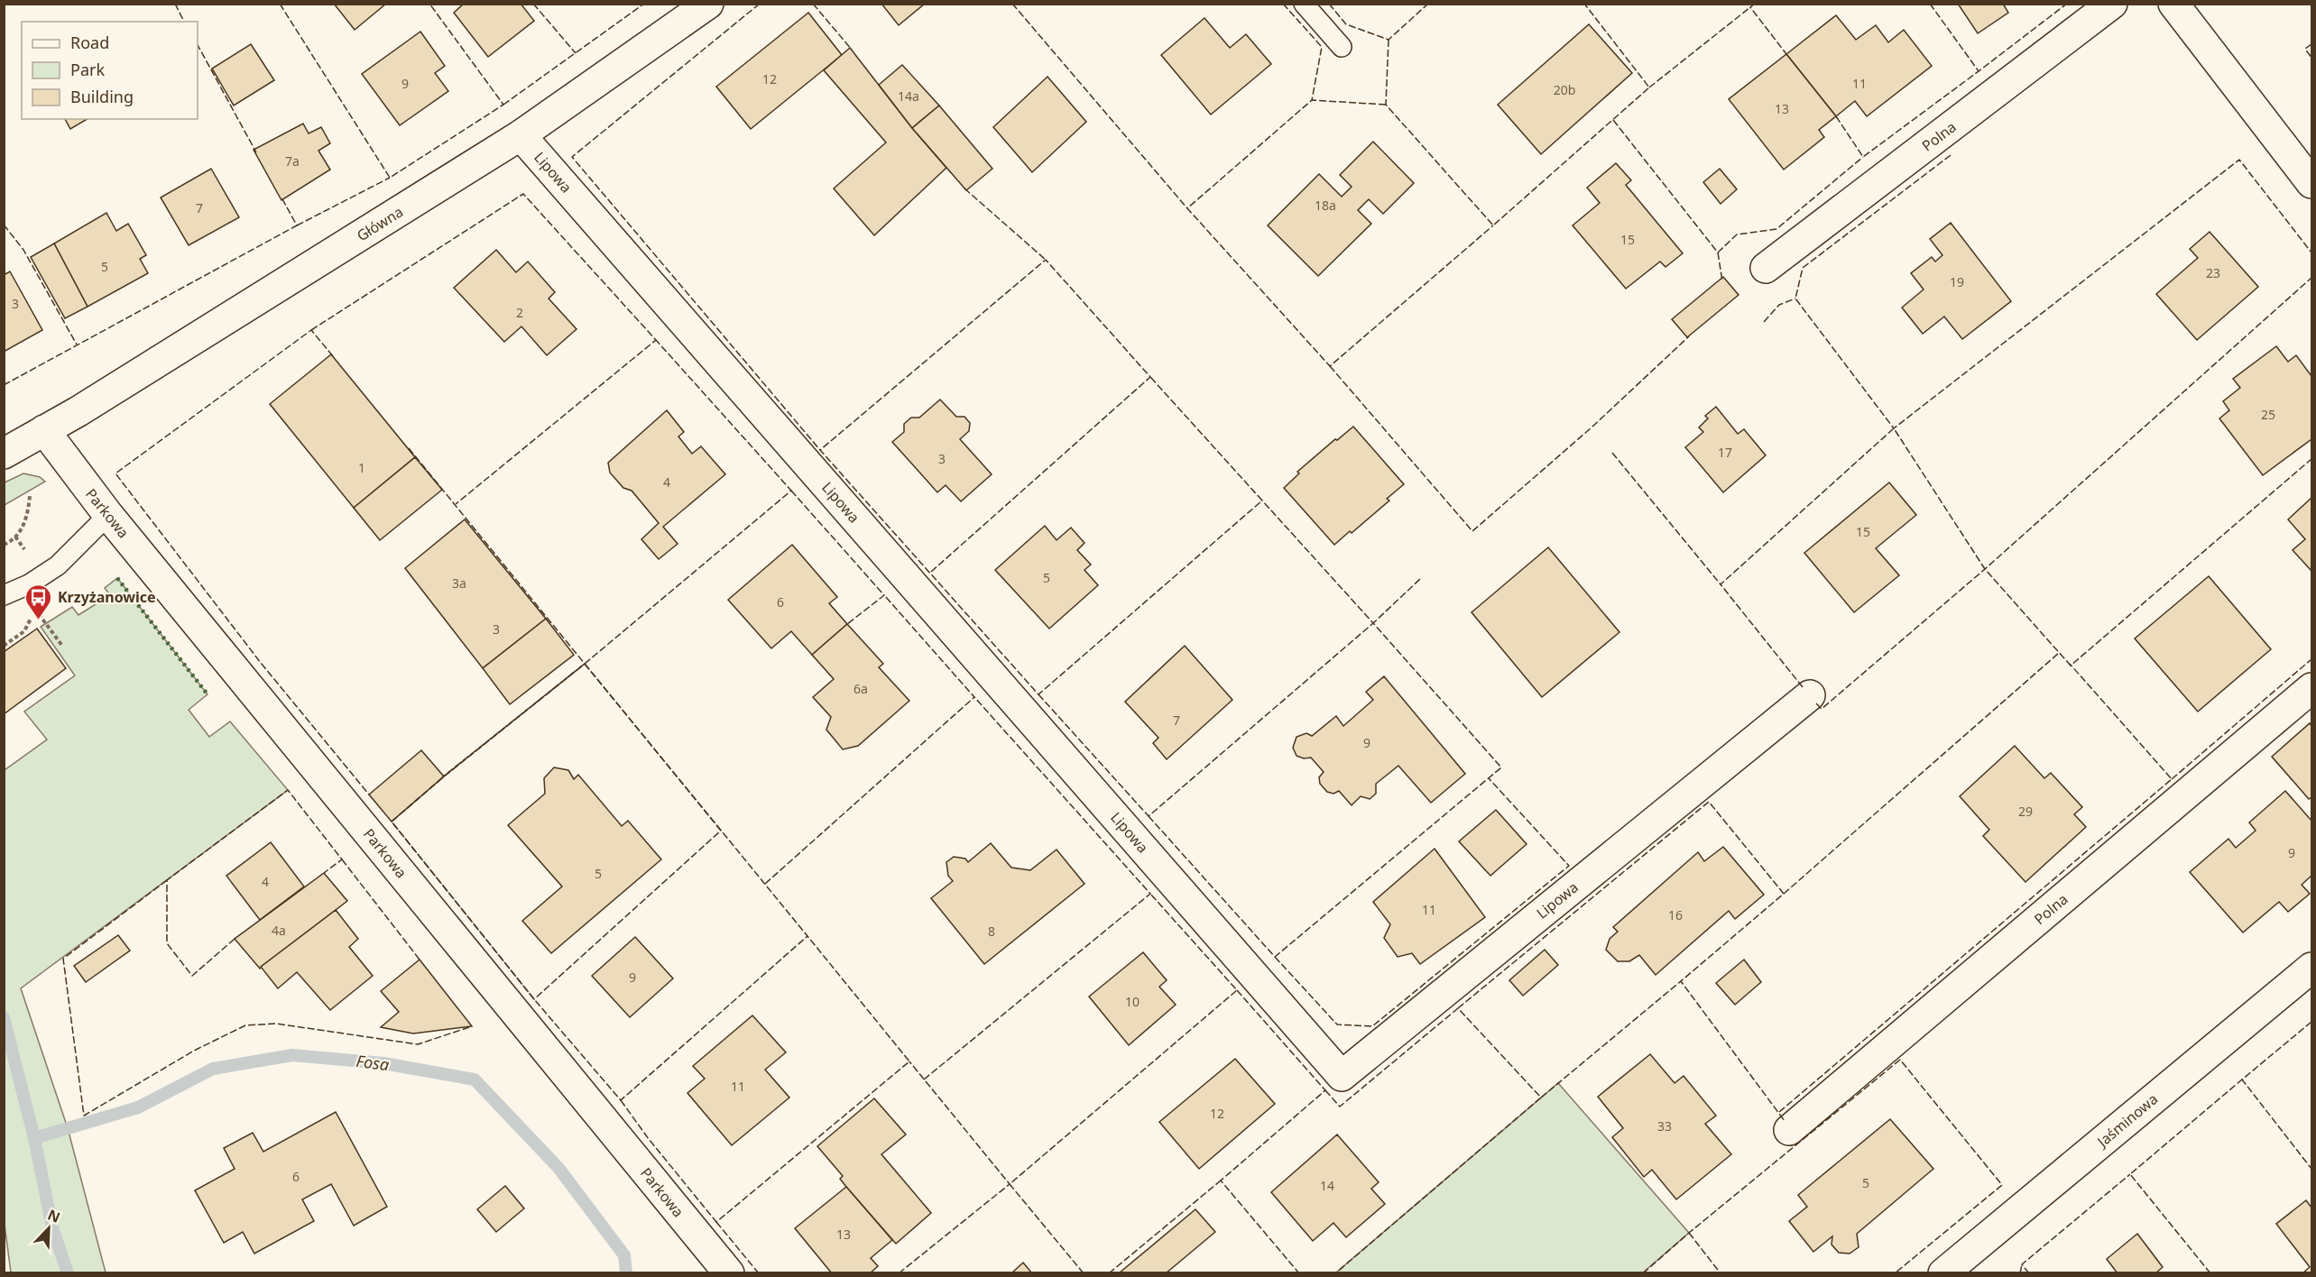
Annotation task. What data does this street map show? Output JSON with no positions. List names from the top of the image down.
{
  "streets": {
    "street": [
      "Polna",
      "Lipowa",
      "Główna",
      "Parkowa",
      "Jaśminowa"
    ]
  },
  "crossings": [
    ["Lipowa", "Główna"],
    ["Główna", "Parkowa"]
  ],
  "water": ["Fosa"],
  "places": {
    "bus stop": ["Krzyżanowice"]
  },
  "house_numbers": [
    "12",
    "9",
    "11",
    "20b",
    "14a",
    "13",
    "7a",
    "18a",
    "7",
    "15",
    "5",
    "23",
    "19",
    "3",
    "2",
    "25",
    "17",
    "3",
    "1",
    "4",
    "15",
    "5",
    "3a",
    "6",
    "3",
    "6a",
    "7",
    "9",
    "29",
    "9",
    "5",
    "4",
    "11",
    "16",
    "4a",
    "8",
    "9",
    "10",
    "11",
    "12",
    "33",
    "6",
    "5",
    "14",
    "13"
  ],
  "legend": ["Road", "Park", "Building"],
  "north": "top right"
}
